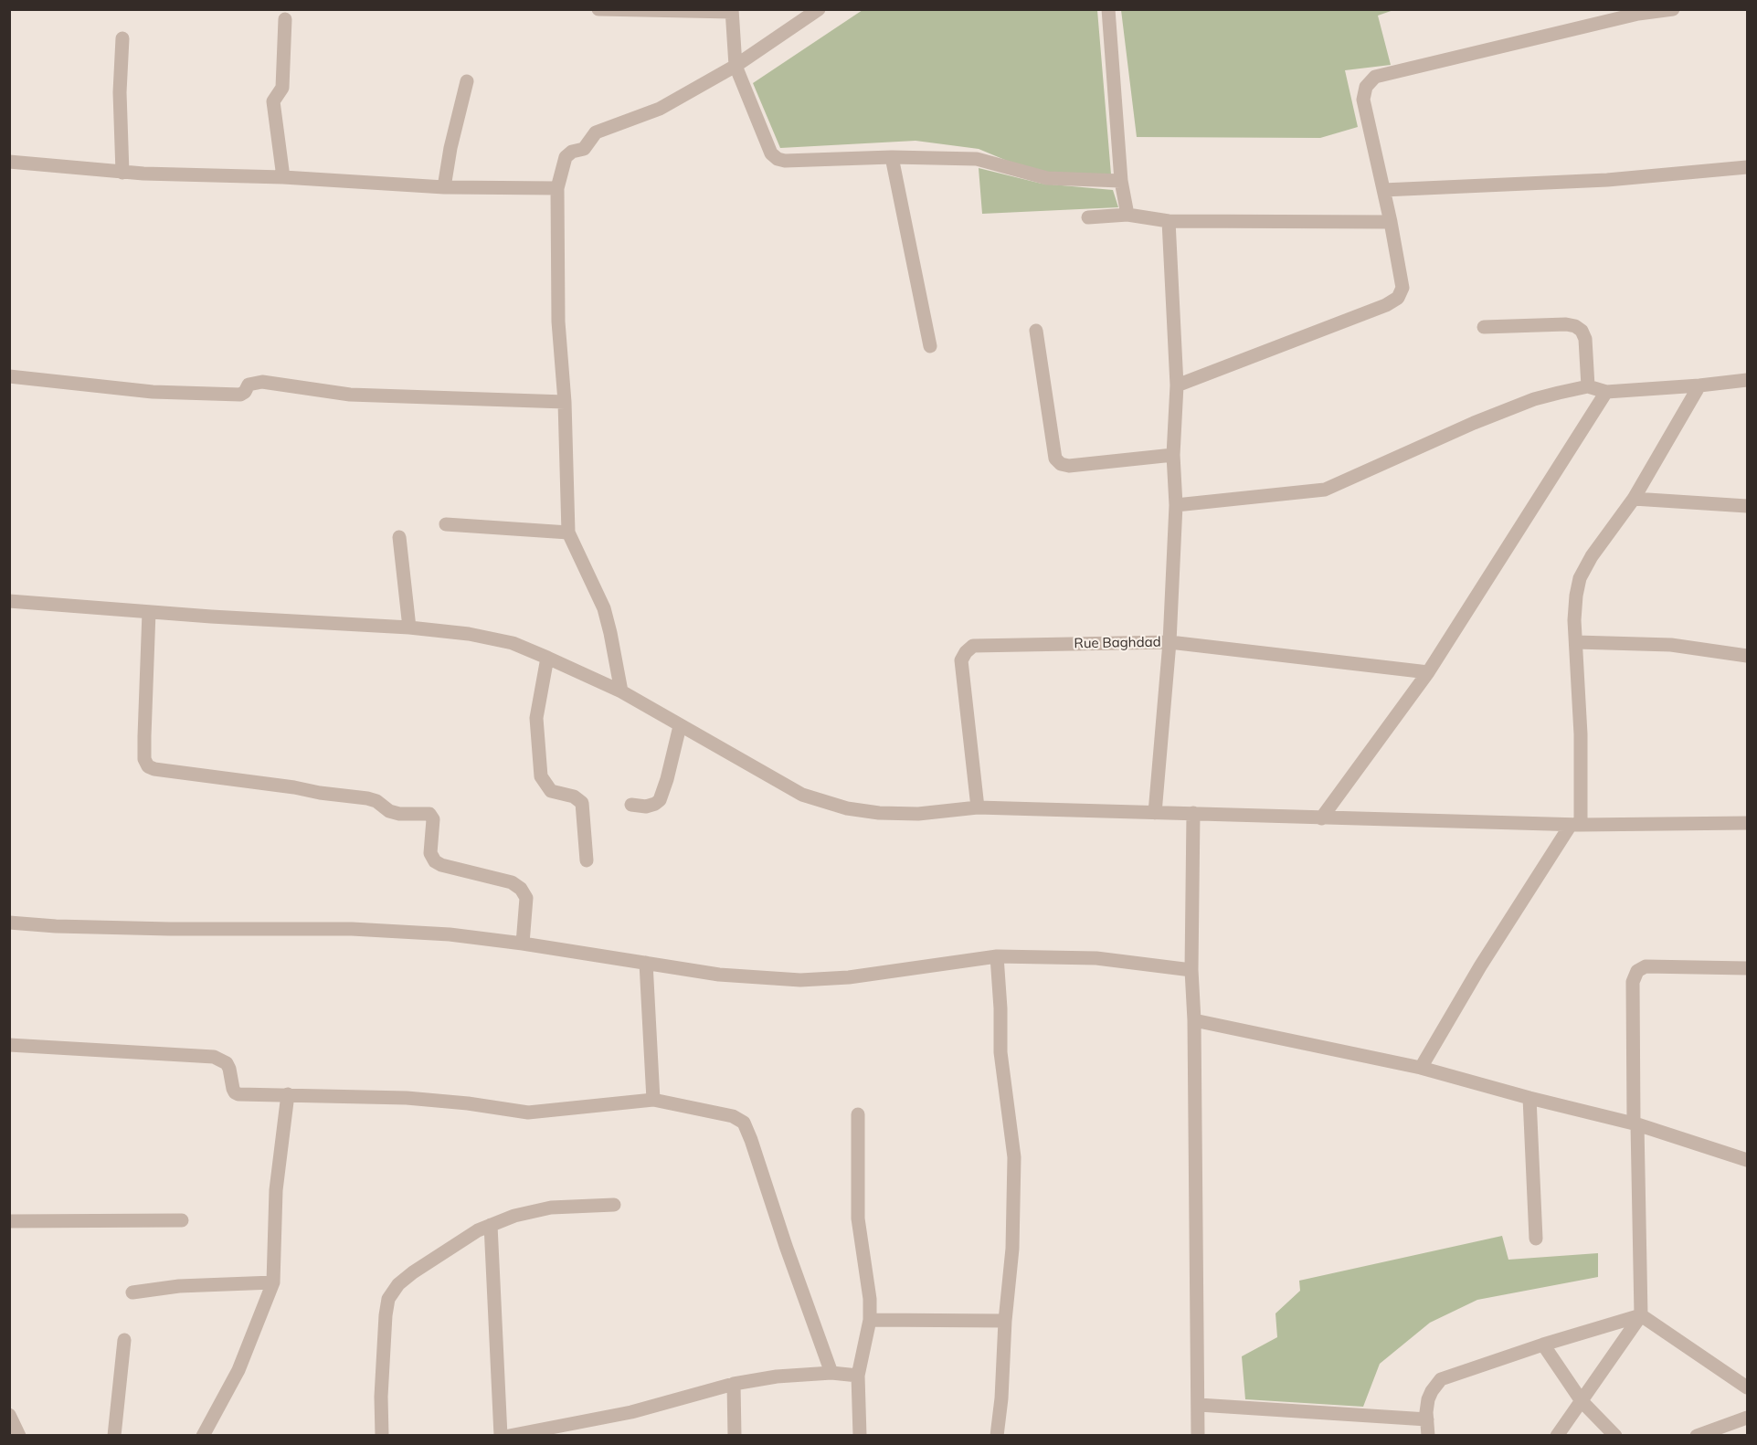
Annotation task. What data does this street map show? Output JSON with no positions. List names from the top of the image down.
{
  "streets": {
    "street": ["Rue Baghdad"]
  }
}
